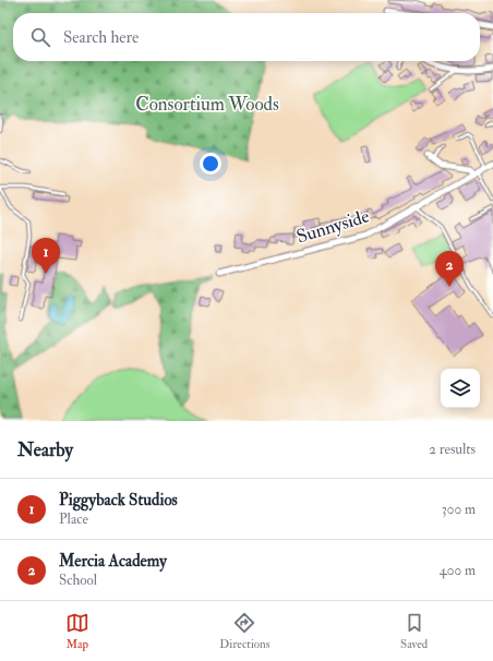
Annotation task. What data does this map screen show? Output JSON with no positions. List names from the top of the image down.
{
  "streets": {
    "street": ["Sunnyside"]
  },
  "parks": ["Consortium Woods"],
  "page": {
    "search": "Search here",
    "pins": ["1", "2"],
    "heading": ["Nearby", "2 results"],
    "list": [
      {
        "mark": "1",
        "name": "Piggyback Studios",
        "note": "Place",
        "value": "300 m"
      },
      {
        "mark": "2",
        "name": "Mercia Academy",
        "note": "School",
        "value": "400 m"
      }
    ],
    "nav": ["Map", "Directions", "Saved"]
  }
}
